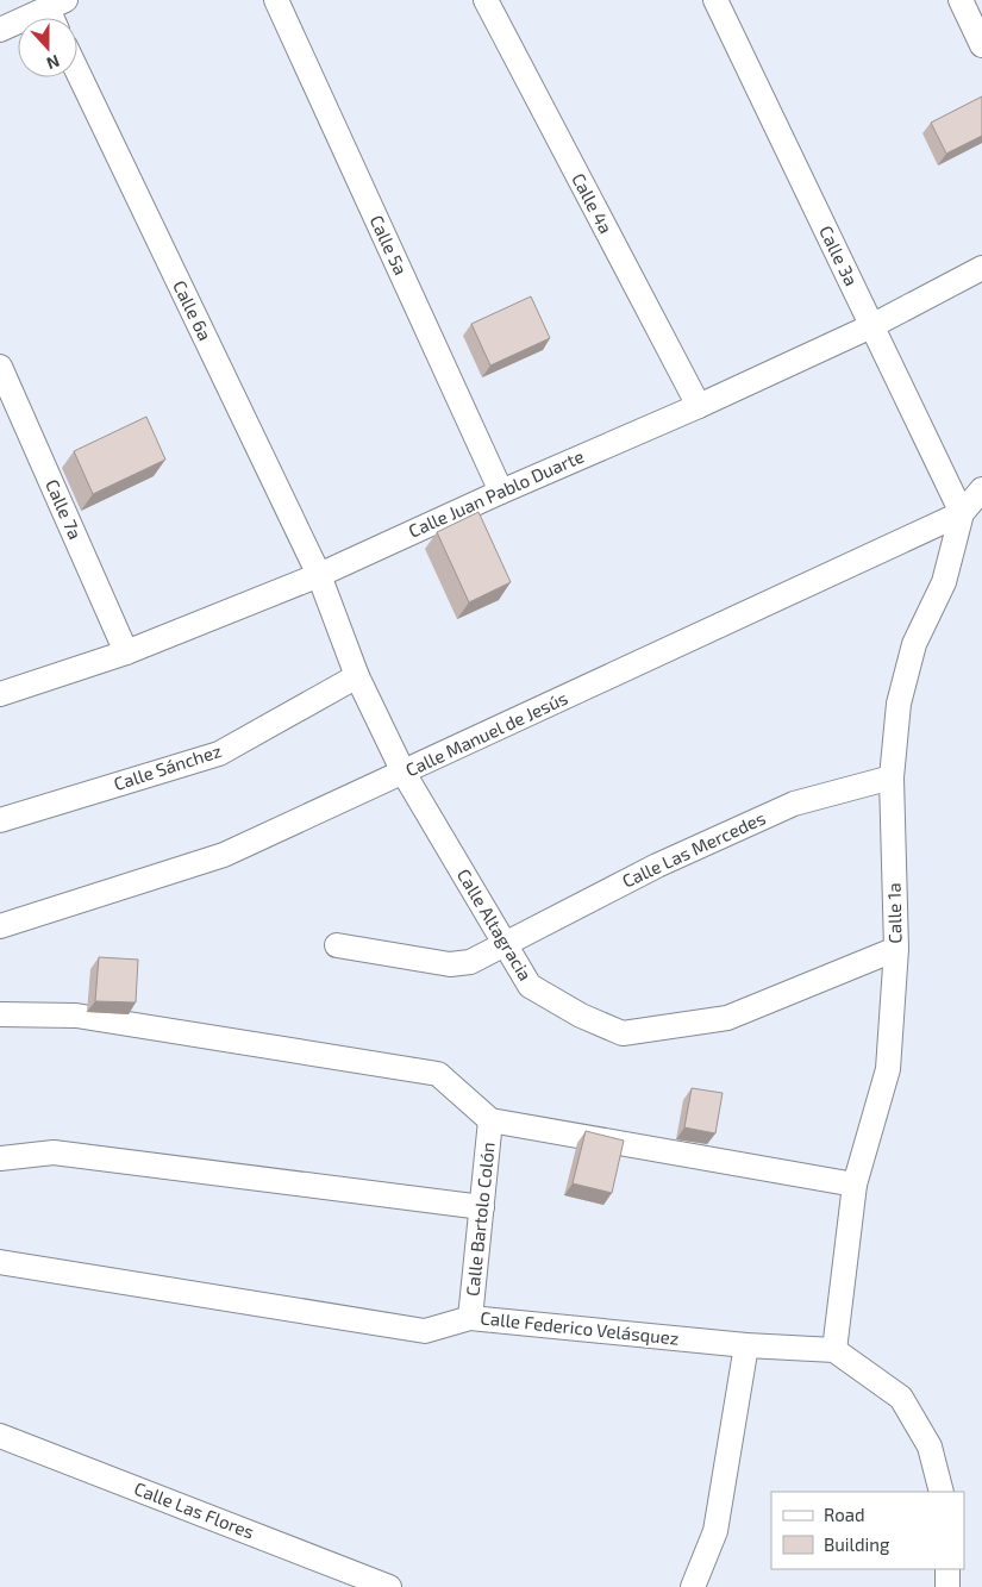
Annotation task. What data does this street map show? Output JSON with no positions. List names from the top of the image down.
{
  "streets": {
    "street": [
      "Calle 4a",
      "Calle 5a",
      "Calle 3a",
      "Calle 6a",
      "Calle Juan Pablo Duarte",
      "Calle 7a",
      "Calle Manuel de Jesús",
      "Calle Sánchez",
      "Calle Las Mercedes",
      "Calle 1a",
      "Calle Altagracia",
      "Calle Bartolo Colón",
      "Calle Federico Velásquez",
      "Calle Las Flores"
    ]
  },
  "crossings": [
    ["Calle 4a", "Calle Juan Pablo Duarte"],
    ["Calle 5a", "Calle Juan Pablo Duarte"],
    ["Calle 3a", "Calle Juan Pablo Duarte"],
    ["Calle 3a", "Calle Manuel de Jesús"],
    ["Calle 3a", "Calle 1a"],
    ["Calle 6a", "Calle Juan Pablo Duarte"],
    ["Calle 6a", "Calle Altagracia"],
    ["Calle Juan Pablo Duarte", "Calle 7a"],
    ["Calle Juan Pablo Duarte", "Calle Altagracia"],
    ["Calle Manuel de Jesús", "Calle 1a"],
    ["Calle Manuel de Jesús", "Calle Altagracia"],
    ["Calle Sánchez", "Calle Altagracia"],
    ["Calle Las Mercedes", "Calle 1a"],
    ["Calle Las Mercedes", "Calle Altagracia"],
    ["Calle 1a", "Calle Altagracia"],
    ["Calle 1a", "Calle Federico Velásquez"],
    ["Calle Bartolo Colón", "Calle Federico Velásquez"]
  ],
  "legend": ["Road", "Building"],
  "north": "bottom"
}
